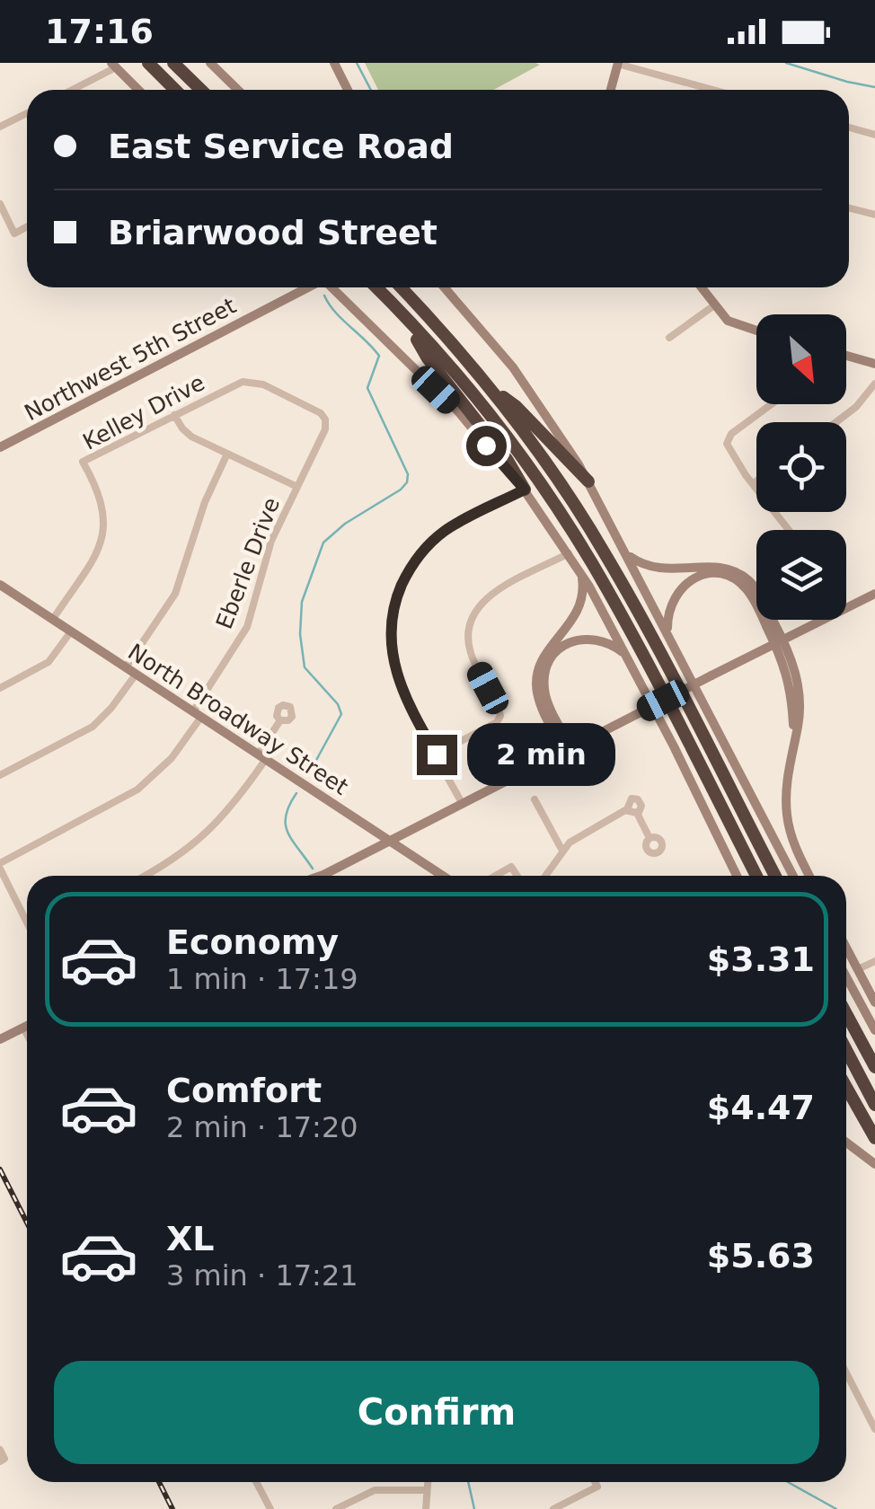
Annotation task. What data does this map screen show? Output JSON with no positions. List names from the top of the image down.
{
  "streets": {
    "main road": ["Northwest 5th Street", "North Broadway Street"],
    "street": ["Kelley Drive", "Eberle Drive"]
  },
  "crossings": [
    ["Kelley Drive", "Eberle Drive"],
    ["Kelley Drive", "North Broadway Street"],
    ["Eberle Drive", "North Broadway Street"]
  ],
  "north": "bottom right",
  "page": {
    "status": "17:16",
    "banner": ["East Service Road", "Briarwood Street"],
    "bubble": "2 min",
    "list": [
      {
        "name": "Economy",
        "note": "1 min · 17:19",
        "value": "$3.31"
      },
      {
        "name": "Comfort",
        "note": "2 min · 17:20",
        "value": "$4.47"
      },
      {
        "name": "XL",
        "note": "3 min · 17:21",
        "value": "$5.63"
      }
    ],
    "buttons": "Confirm"
  }
}
